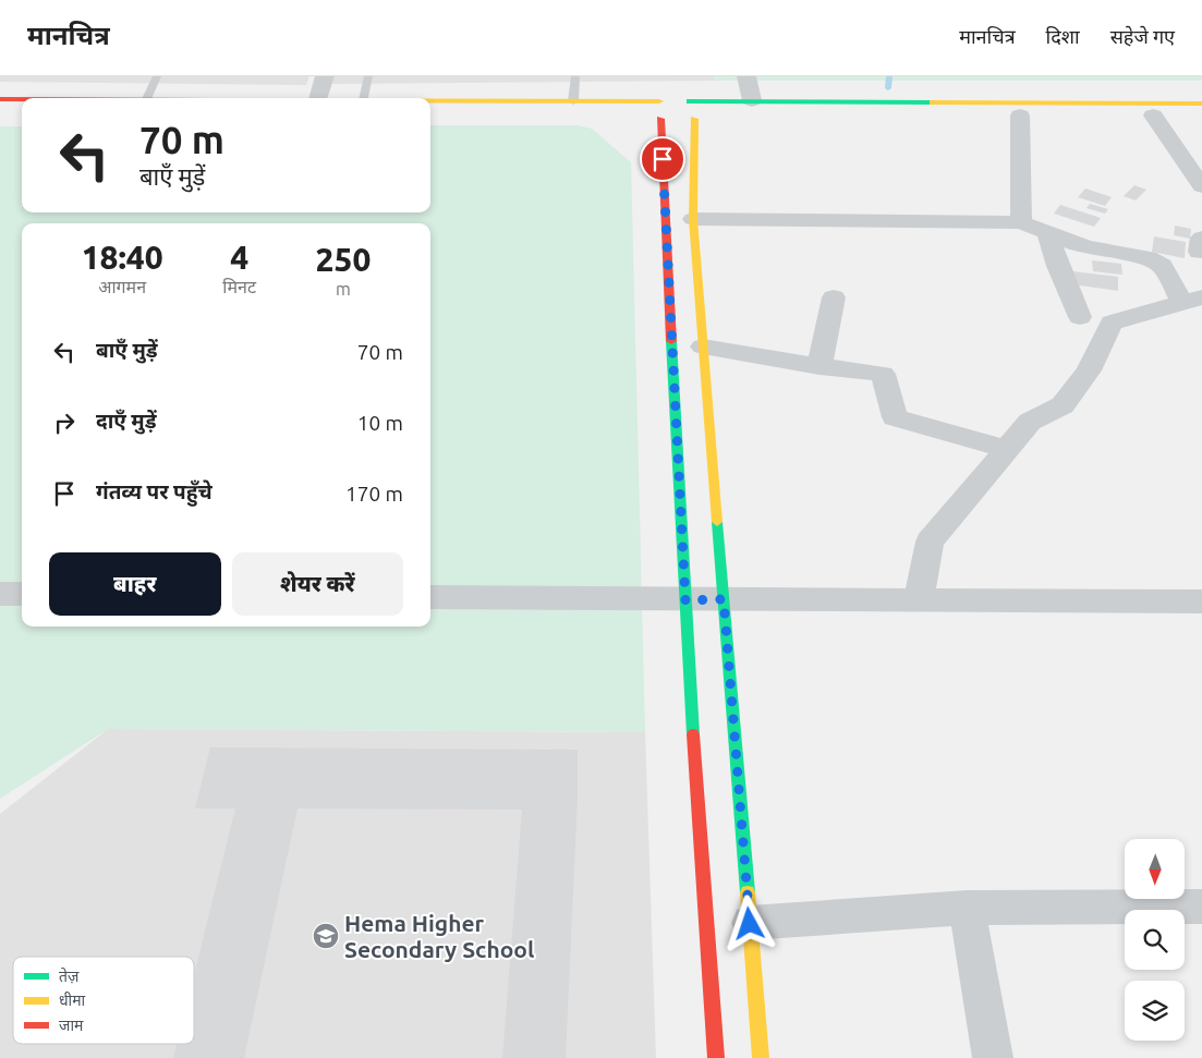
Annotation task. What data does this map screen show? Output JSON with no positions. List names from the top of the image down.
{
  "places": {
    "school or university": ["Hema Higher Secondary School"]
  },
  "legend": ["तेज़", "धीमा", "जाम"],
  "north": "bottom",
  "page": {
    "header": "मानचित्र",
    "nav": ["मानचित्र", "दिशा", "सहेजे गए"],
    "turn": ["70 m", "बाएँ मुड़ें"],
    "eta": [
      "18:40",
      "आगमन",
      "4",
      "मिनट",
      "250",
      "m"
    ],
    "list": [
      {
        "name": "बाएँ मुड़ें",
        "value": "70 m"
      },
      {
        "name": "दाएँ मुड़ें",
        "value": "10 m"
      },
      {
        "name": "गंतव्य पर पहुँचे",
        "value": "170 m"
      }
    ],
    "buttons": ["बाहर", "शेयर करें"]
  }
}
